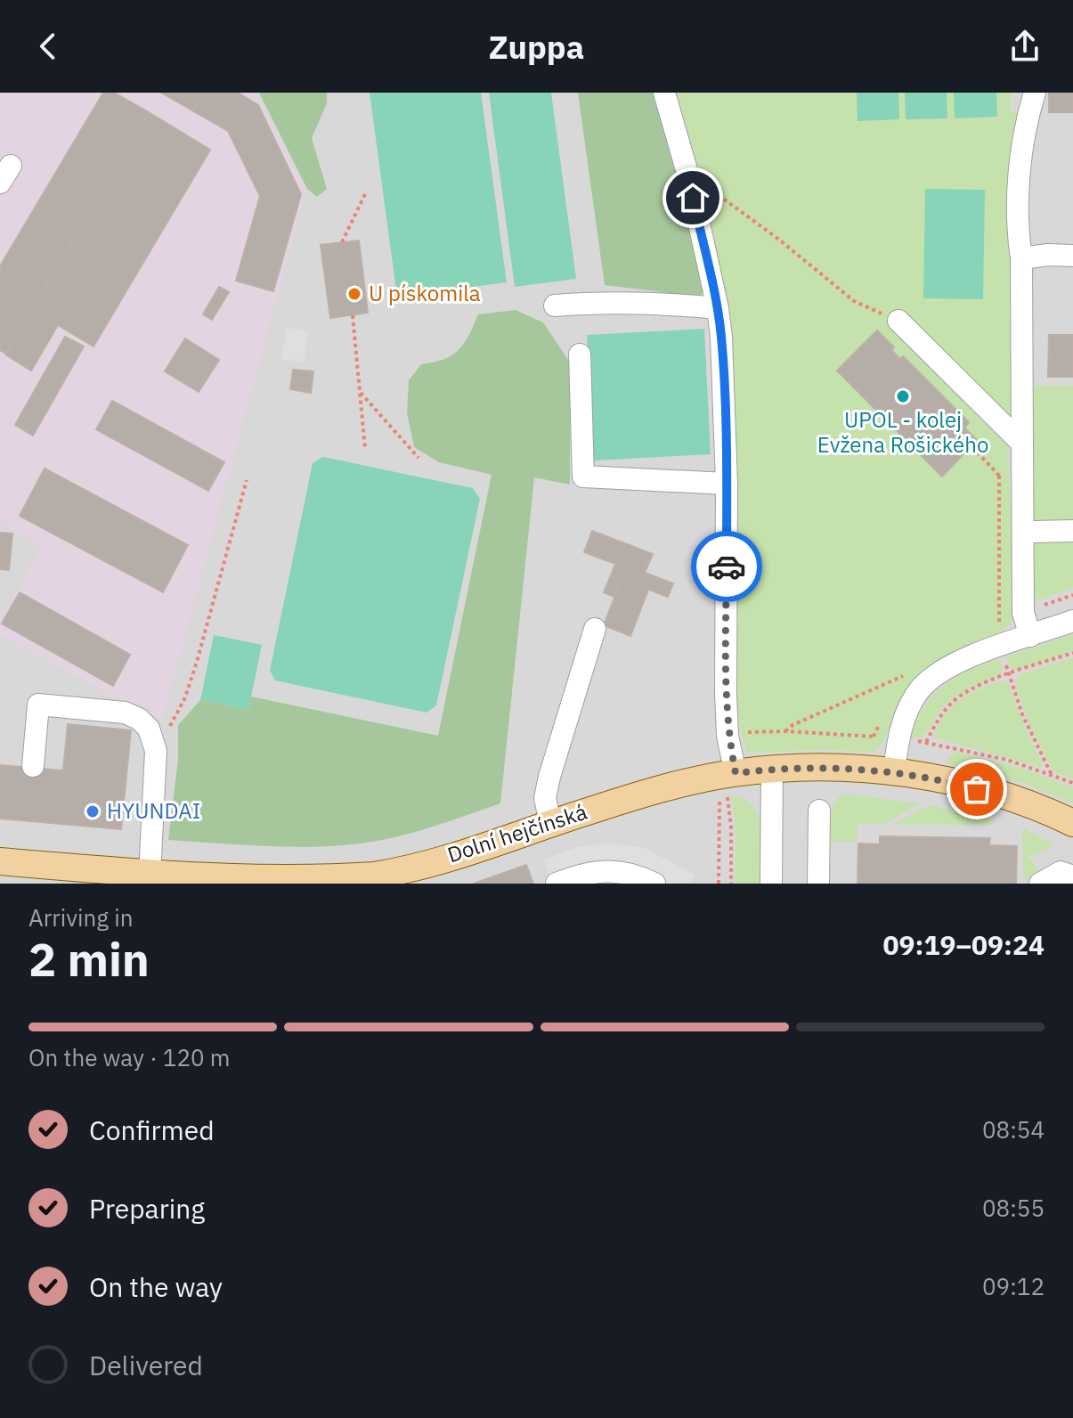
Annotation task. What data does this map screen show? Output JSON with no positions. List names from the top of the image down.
{
  "streets": {
    "main road": ["Dolní hejčínská"]
  },
  "places": ["U pískomila", "UPOL - kolej Evžena Rošického", "HYUNDAI"],
  "page": {
    "header": "Zuppa",
    "heading": ["2 min", "Arriving in", "09:19–09:24"],
    "bar": "On the way · 120 m",
    "list": [
      ["Confirmed", "08:54"],
      ["Preparing", "08:55"],
      ["On the way", "09:12"],
      "Delivered"
    ]
  }
}
